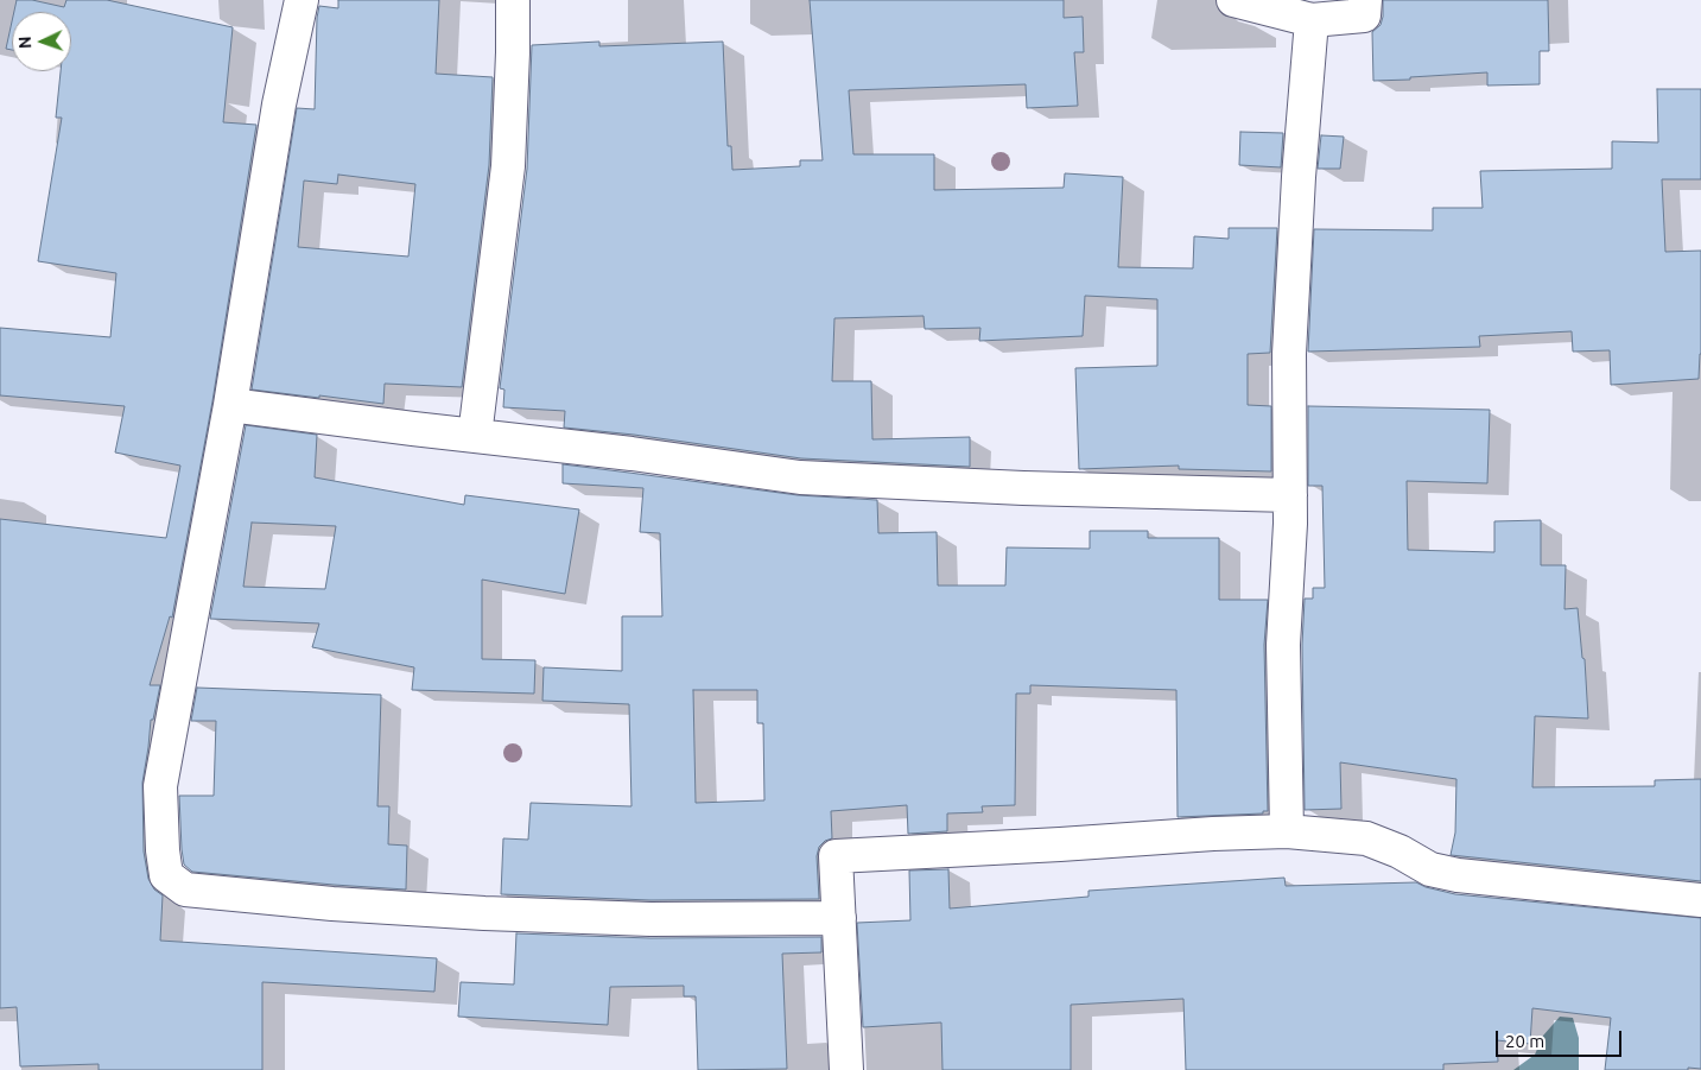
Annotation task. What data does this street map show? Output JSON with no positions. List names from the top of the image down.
{
  "scale_bar": "20 m",
  "north": "left"
}
